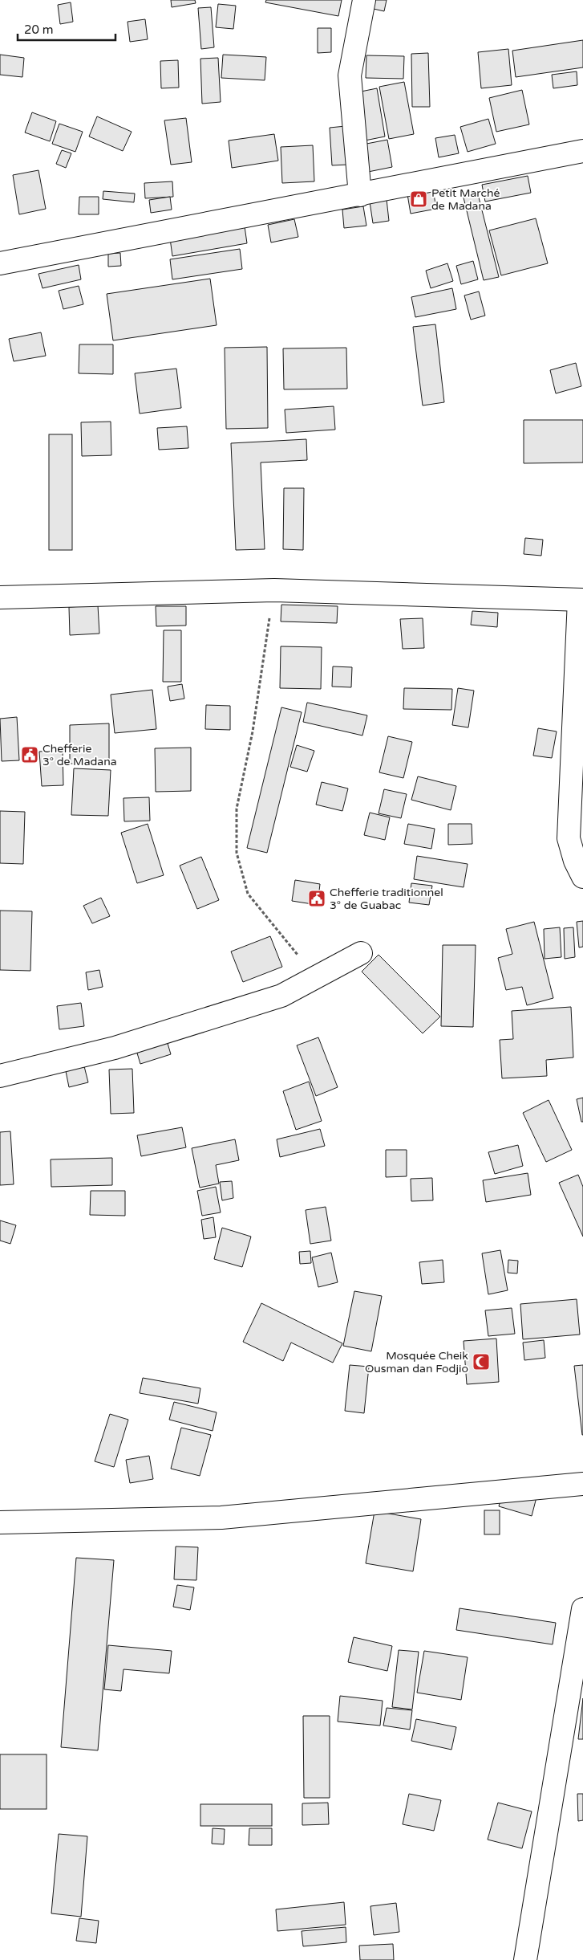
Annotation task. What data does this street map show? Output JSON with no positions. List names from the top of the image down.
{
  "places": {
    "shop": ["Petit Marché de Madana"],
    "public building": ["Chefferie 3° de Madana", "Chefferie traditionnel 3° de Guabac"],
    "mosque": ["Mosquée Cheik Ousman dan Fodjio"]
  },
  "scale_bar": "20 m"
}
